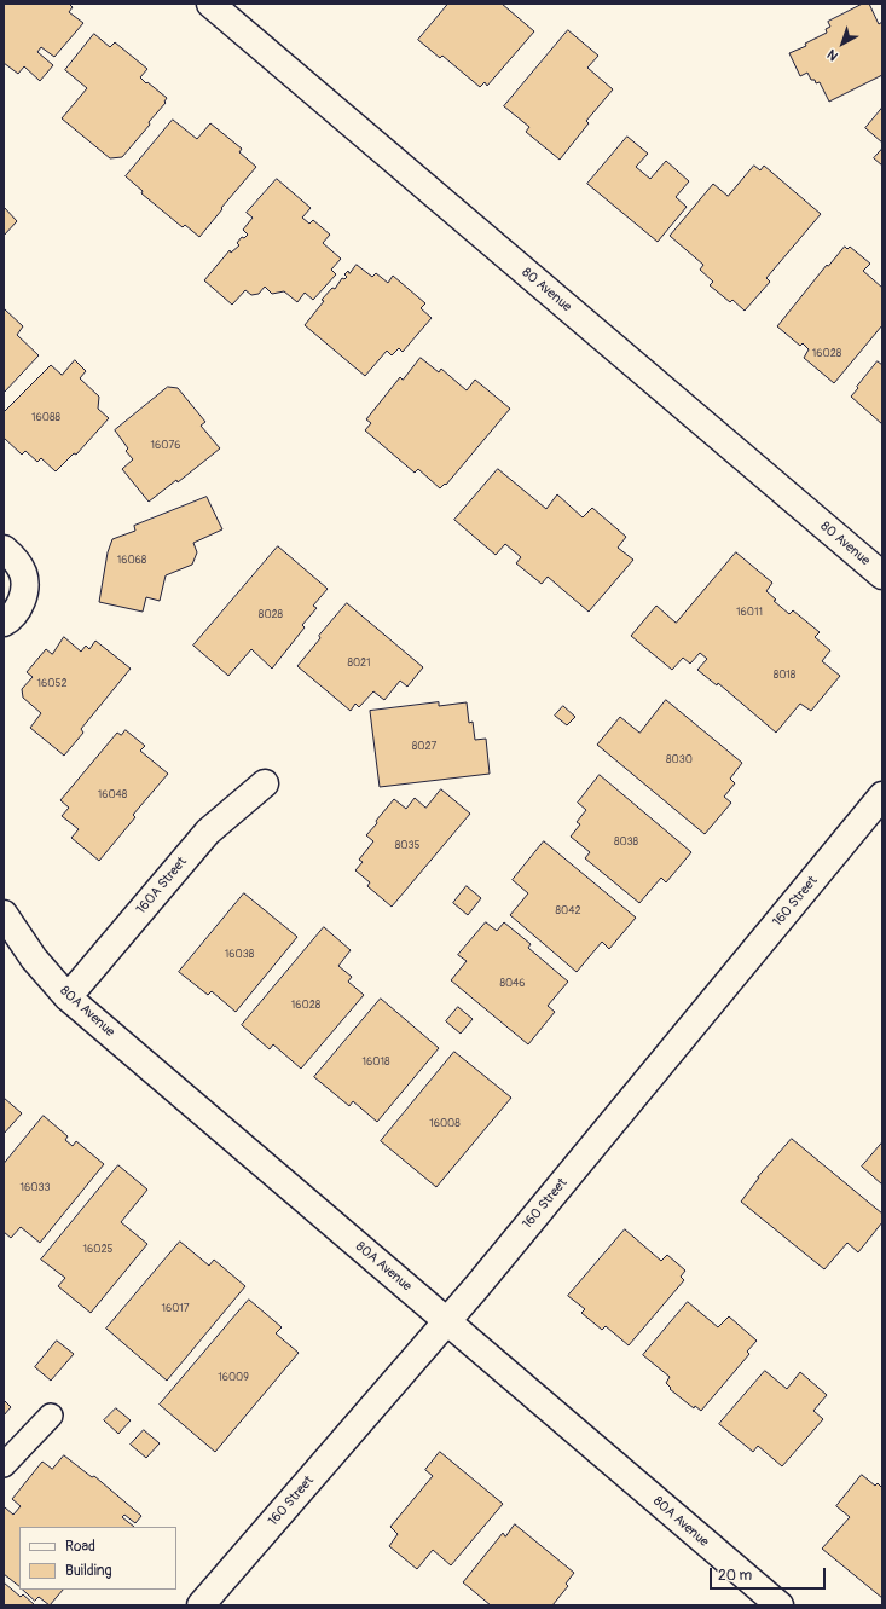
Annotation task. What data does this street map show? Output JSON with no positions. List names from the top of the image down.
{
  "streets": {
    "street": [
      "80 Avenue",
      "160A Street",
      "160 Street",
      "80A Avenue"
    ]
  },
  "crossings": [
    ["160A Street", "80A Avenue"],
    ["160 Street", "80A Avenue"]
  ],
  "house_numbers": [
    "16028",
    "16088",
    "16076",
    "16068",
    "16011",
    "8028",
    "8021",
    "8018",
    "16052",
    "8027",
    "8030",
    "16048",
    "8038",
    "8035",
    "8042",
    "16038",
    "8046",
    "16028",
    "16018",
    "16008",
    "16033",
    "16025",
    "16017",
    "16009"
  ],
  "legend": ["Road", "Building"],
  "scale_bar": "20 m",
  "north": "bottom left"
}
